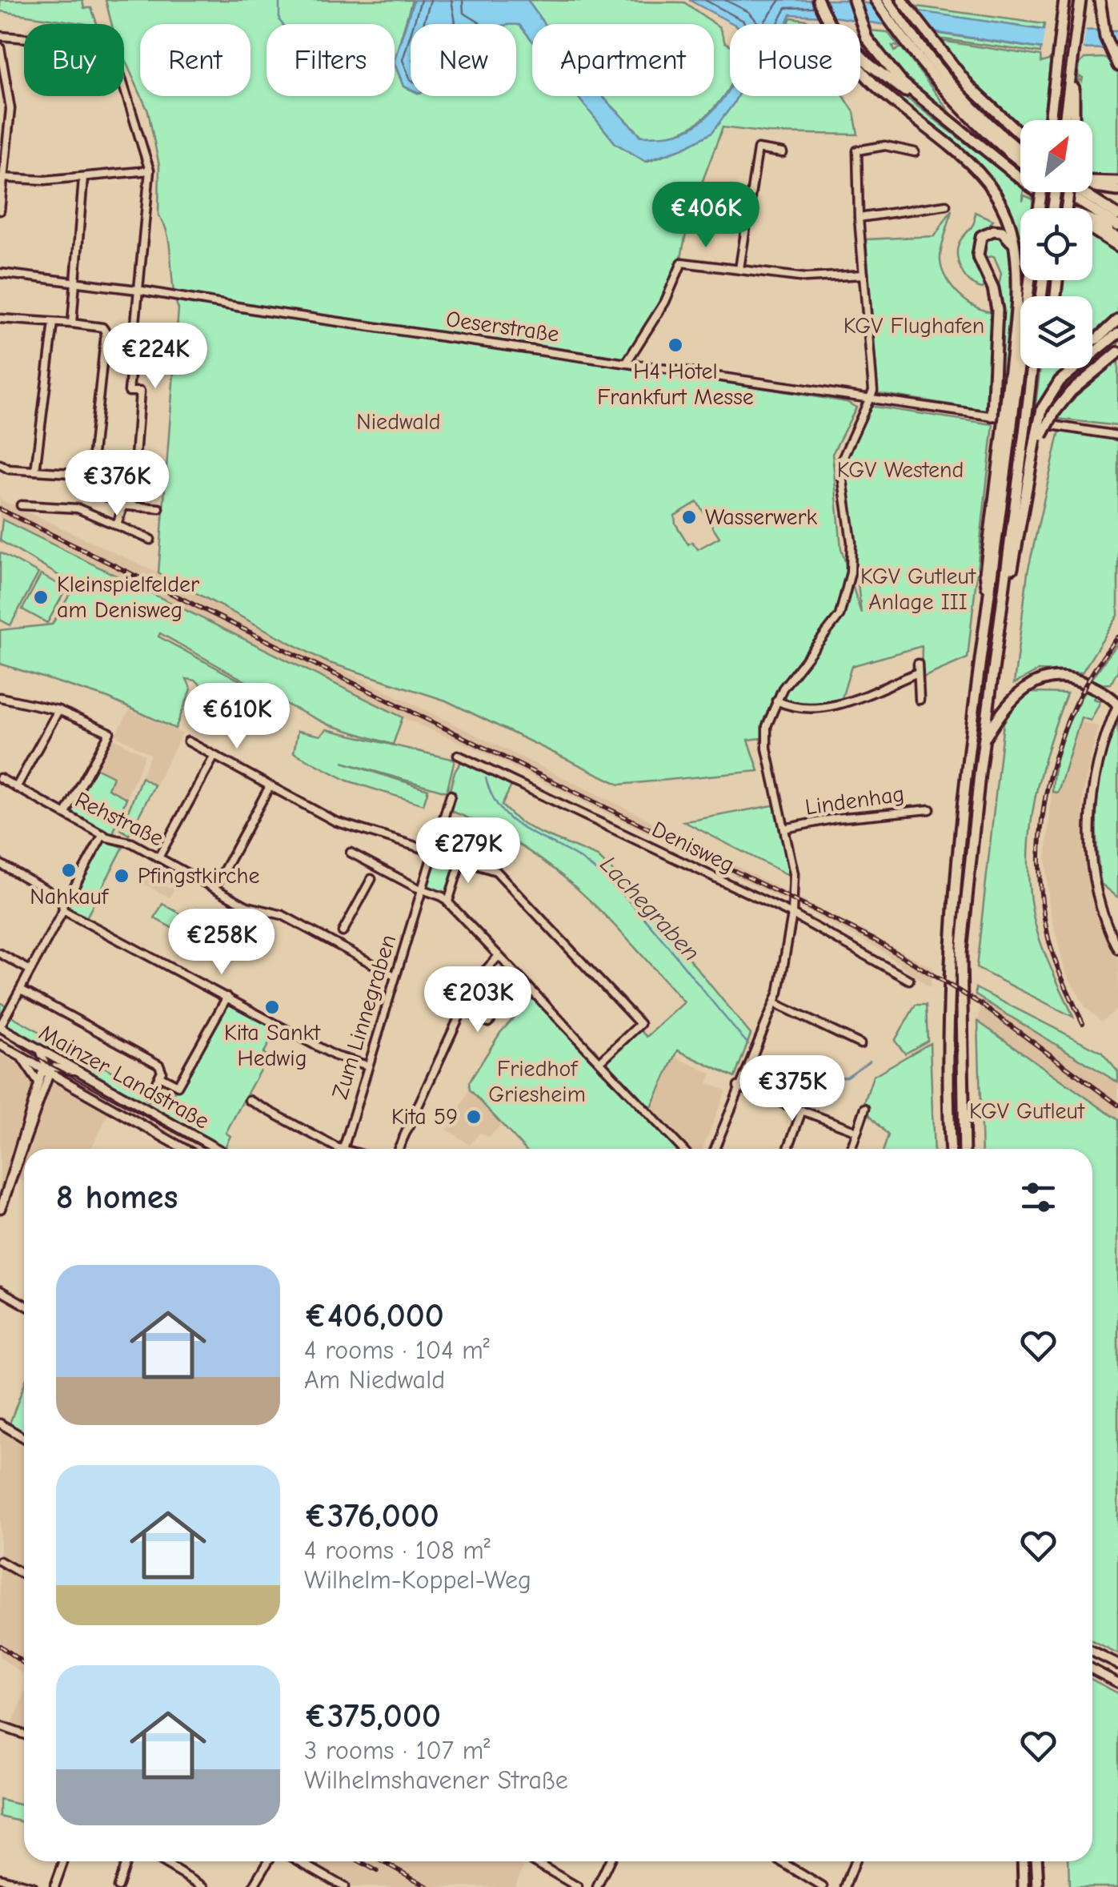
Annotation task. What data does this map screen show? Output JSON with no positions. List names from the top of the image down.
{
  "streets": {
    "main road": ["Mainzer Landstraße"],
    "street": [
      "Oeserstraße",
      "Lindenhag",
      "Rehstraße",
      "Denisweg",
      "Zum Linnegraben"
    ]
  },
  "crossings": [
    ["Rehstraße", "Zum Linnegraben"]
  ],
  "water": ["Lachegraben"],
  "parks": [
    "KGV Flughafen",
    "Niedwald",
    "KGV Westend",
    "KGV Gutleut Anlage III",
    "Friedhof Griesheim",
    "KGV Gutleut"
  ],
  "places": [
    "H4 Hotel Frankfurt Messe",
    "Wasserwerk",
    "Kleinspielfelder am Denisweg",
    "Nahkauf",
    "Pfingstkirche",
    "Kita Sankt Hedwig",
    "Kita 59"
  ],
  "north": "top right",
  "page": {
    "chip": [
      "Buy",
      "Rent",
      "Filters",
      "New",
      "Apartment",
      "House"
    ],
    "price": [
      "€406K",
      "€224K",
      "€376K",
      "€610K",
      "€279K",
      "€258K",
      "€203K",
      "€375K"
    ],
    "heading": "8 homes",
    "list": [
      {
        "name": "€406,000",
        "note": "4 rooms · 104 m² · Am Niedwald"
      },
      {
        "name": "€376,000",
        "note": "4 rooms · 108 m² · Wilhelm-Koppel-Weg"
      },
      {
        "name": "€375,000",
        "note": "3 rooms · 107 m² · Wilhelmshavener Straße"
      }
    ]
  }
}
